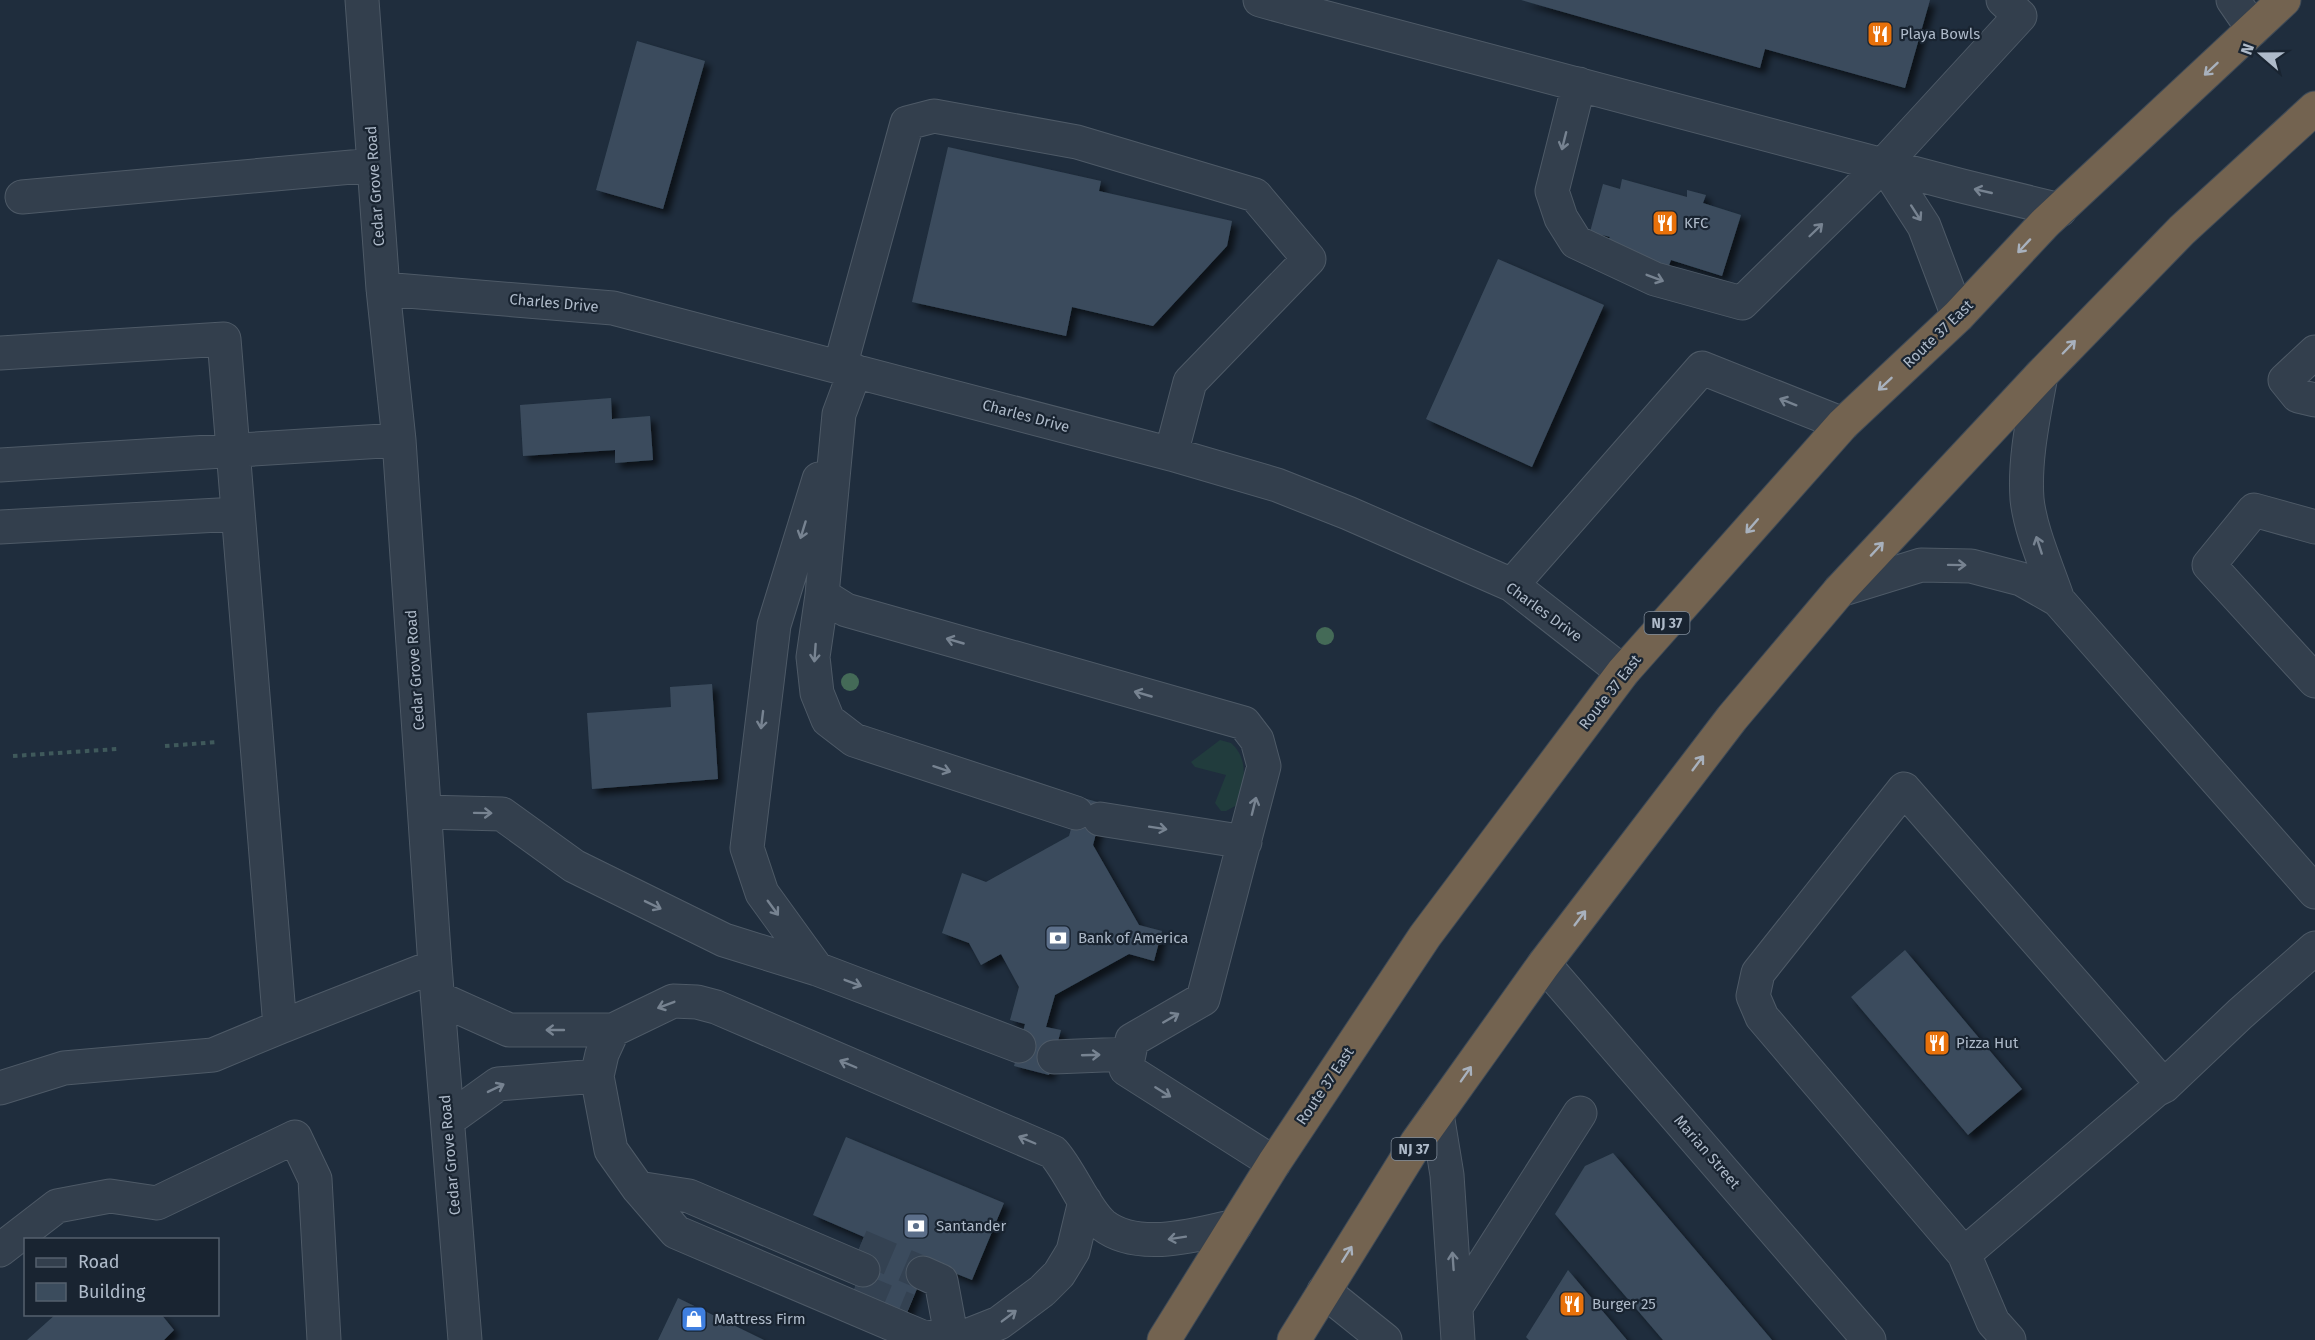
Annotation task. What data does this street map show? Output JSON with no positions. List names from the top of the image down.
{
  "streets": {
    "highway": ["Route 37 East", "NJ 37"],
    "street": ["Cedar Grove Road", "Charles Drive", "Marian Street"]
  },
  "crossings": [
    ["Cedar Grove Road", "Charles Drive"],
    ["Charles Drive", "Route 37 East"],
    ["NJ 37", "Marian Street"]
  ],
  "places": {
    "restaurant": [
      "Playa Bowls",
      "KFC",
      "Pizza Hut",
      "Burger 25"
    ],
    "bank": ["Bank of America", "Santander"],
    "shop": ["Mattress Firm"]
  },
  "legend": ["Road", "Building"],
  "north": "left"
}
